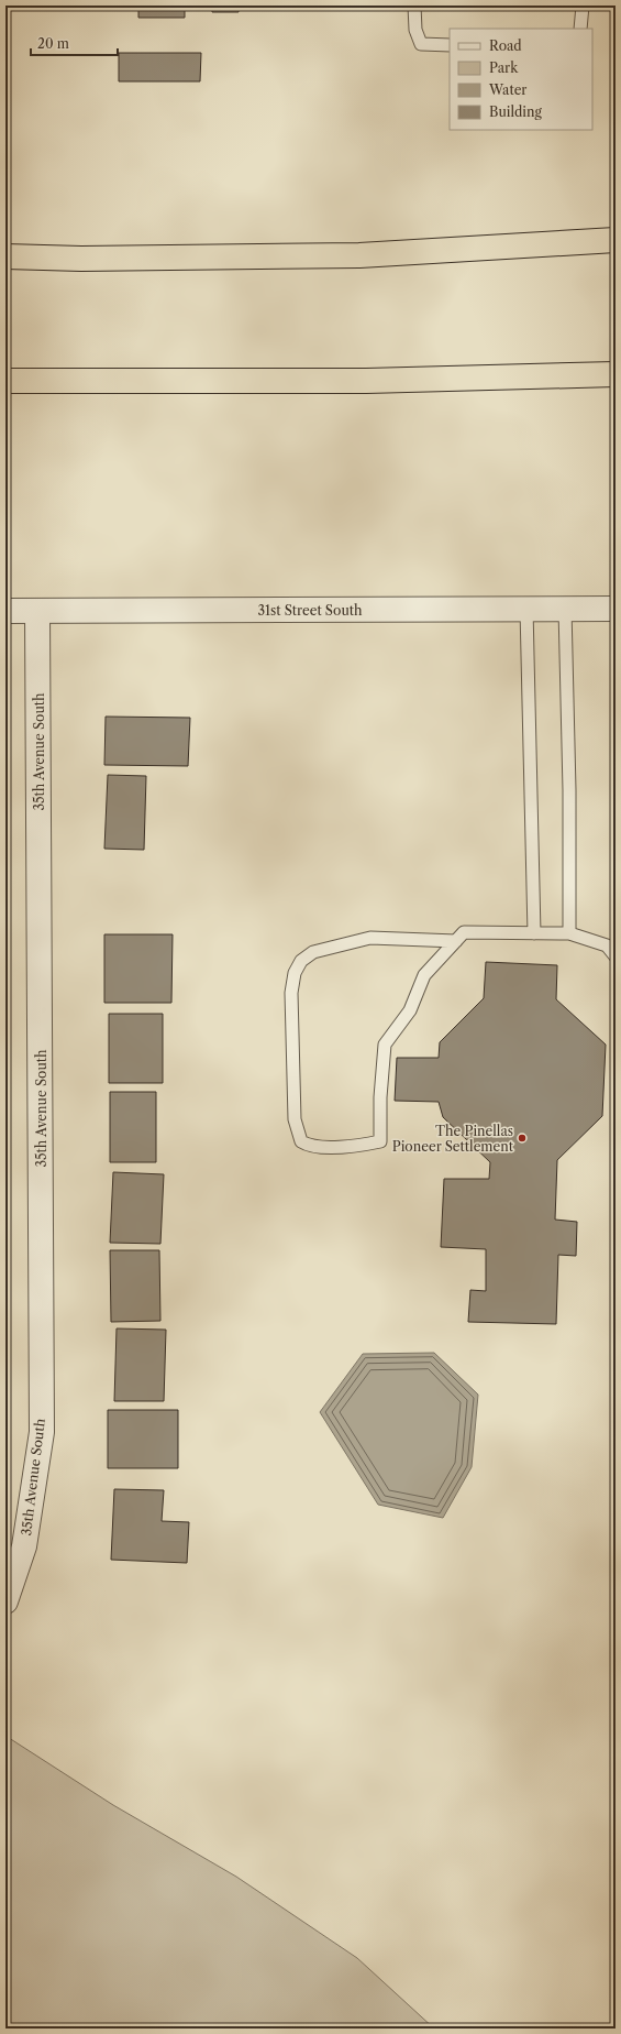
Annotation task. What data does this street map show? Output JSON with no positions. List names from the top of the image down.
{
  "streets": {
    "street": ["31st Street South", "35th Avenue South"]
  },
  "crossings": [
    ["31st Street South", "35th Avenue South"]
  ],
  "places": ["The Pinellas Pioneer Settlement"],
  "legend": [
    "Road",
    "Park",
    "Water",
    "Building"
  ],
  "scale_bar": "20 m"
}
